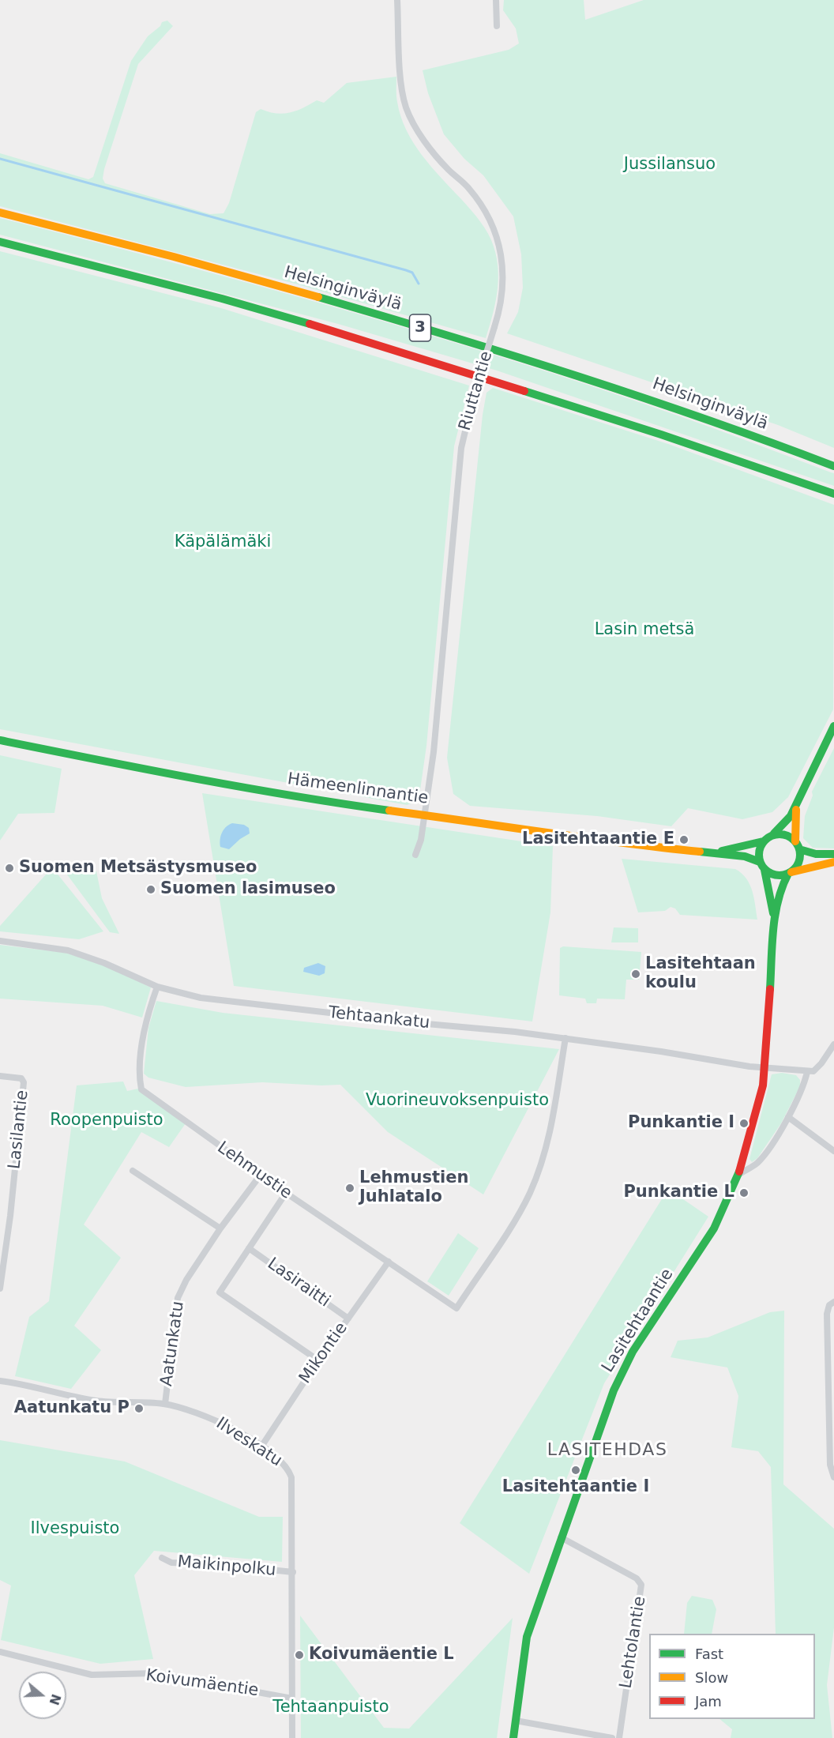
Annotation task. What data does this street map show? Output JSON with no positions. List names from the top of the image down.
{
  "streets": {
    "main road": [
      "Helsinginväylä",
      "3",
      "Hämeenlinnantie",
      "Lasitehtaantie"
    ],
    "street": [
      "Riuttantie",
      "Tehtaankatu",
      "Lasilantie",
      "Lehmustie",
      "Lasiraitti",
      "Aatunkatu",
      "Mikontie",
      "Ilveskatu",
      "Maikinpolku",
      "Lehtolantie",
      "Koivumäentie"
    ]
  },
  "crossings": [
    ["Riuttantie", "Hämeenlinnantie"],
    ["Hämeenlinnantie", "Lasitehtaantie"],
    ["Tehtaankatu", "Lehmustie"],
    ["Tehtaankatu", "Lasitehtaantie"],
    ["Lehmustie", "Aatunkatu"],
    ["Lehmustie", "Mikontie"],
    ["Lasiraitti", "Mikontie"],
    ["Lasitehtaantie", "Lehtolantie"],
    ["Aatunkatu", "Ilveskatu"],
    ["Mikontie", "Ilveskatu"],
    ["Ilveskatu", "Maikinpolku"],
    ["Ilveskatu", "Koivumäentie"]
  ],
  "districts": ["LASITEHDAS"],
  "parks": [
    "Jussilansuo",
    "Käpälämäki",
    "Lasin metsä",
    "Vuorineuvoksenpuisto",
    "Roopenpuisto",
    "Ilvespuisto",
    "Tehtaanpuisto"
  ],
  "places": [
    "Lasitehtaantie E",
    "Suomen Metsästysmuseo",
    "Suomen lasimuseo",
    "Lasitehtaan koulu",
    "Punkantie I",
    "Lehmustien Juhlatalo",
    "Punkantie L",
    "Aatunkatu P",
    "Lasitehtaantie I",
    "Koivumäentie L"
  ],
  "legend": ["Fast", "Slow", "Jam"],
  "north": "right"
}
